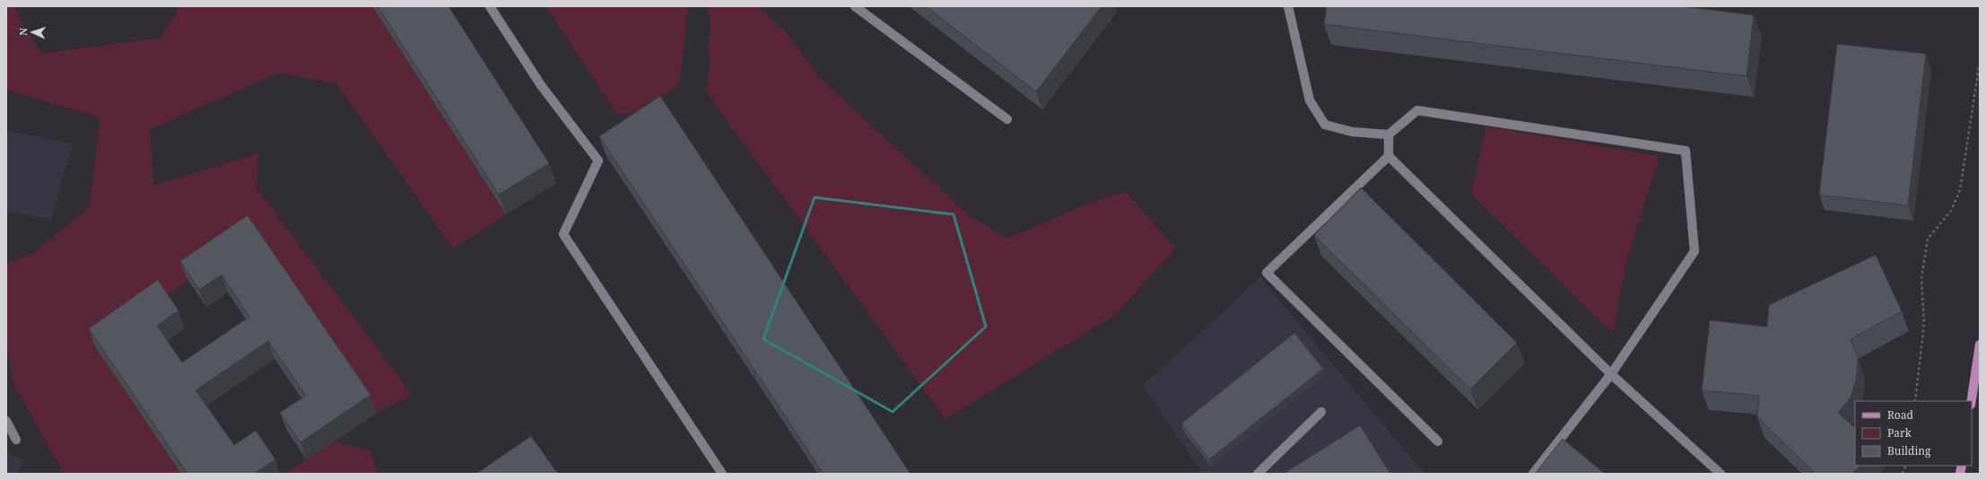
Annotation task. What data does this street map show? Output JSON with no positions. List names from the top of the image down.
{
  "legend": ["Road", "Park", "Building"],
  "north": "left"
}
